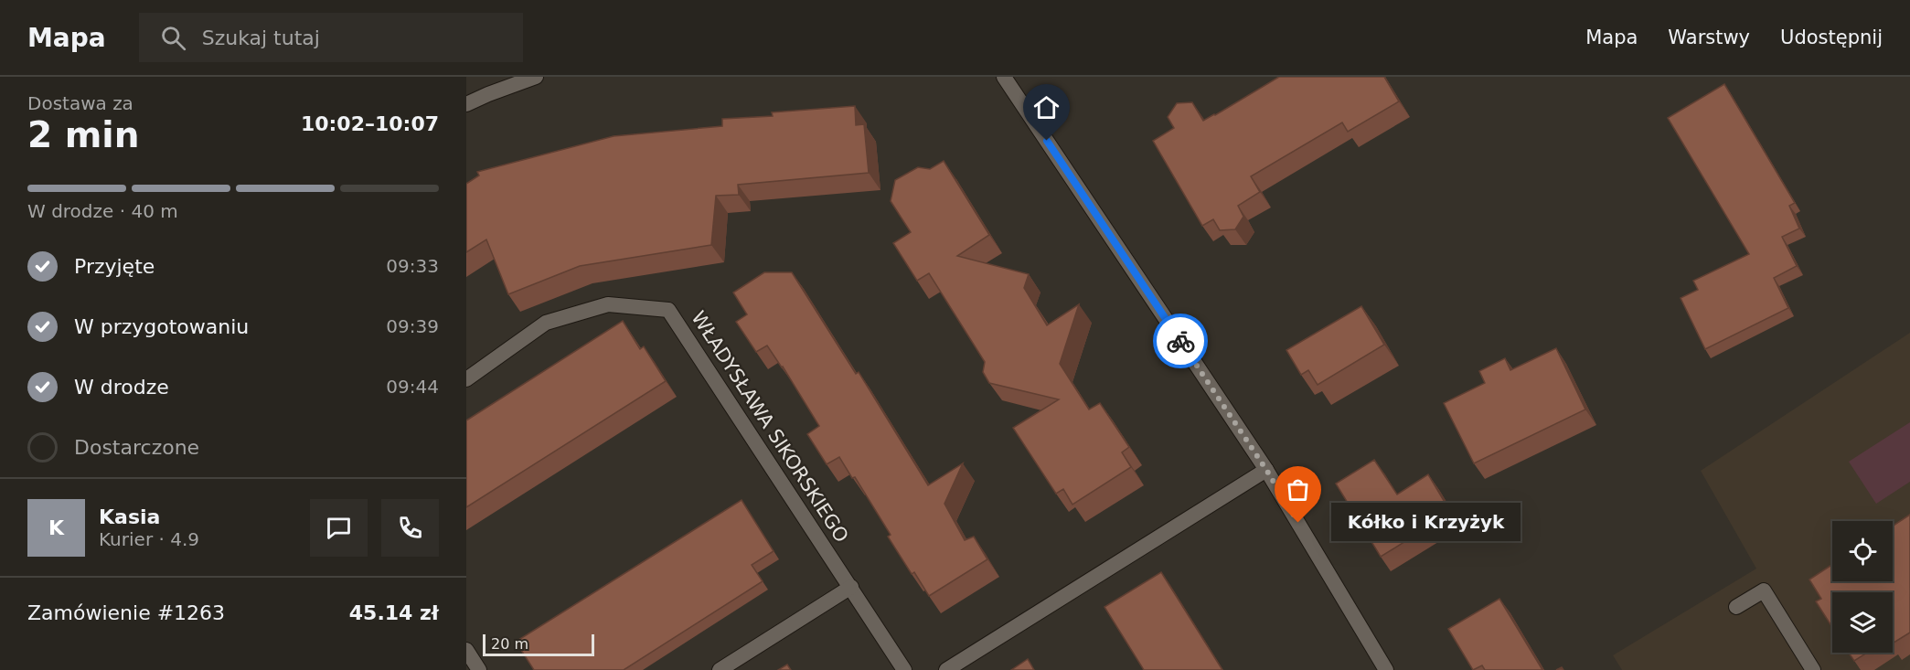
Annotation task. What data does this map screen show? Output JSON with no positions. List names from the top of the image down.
{
  "streets": {
    "street": ["WŁADYSŁAWA SIKORSKIEGO"]
  },
  "places": ["Kółko i Krzyżyk"],
  "scale_bar": "20 m",
  "page": {
    "header": "Mapa",
    "search": "Szukaj tutaj",
    "nav": ["Mapa", "Warstwy", "Udostępnij"],
    "heading": ["2 min", "Dostawa za", "10:02–10:07"],
    "panel": [
      "Kasia",
      "Kurier · 4.9",
      "Zamówienie #1263",
      "45.14 zł"
    ],
    "bar": "W drodze · 40 m",
    "list": [
      ["Przyjęte", "09:33"],
      ["W przygotowaniu", "09:39"],
      ["W drodze", "09:44"],
      "Dostarczone"
    ],
    "round": "K",
    "bubble": "Kółko i Krzyżyk",
    "scale": "20 m"
  }
}
